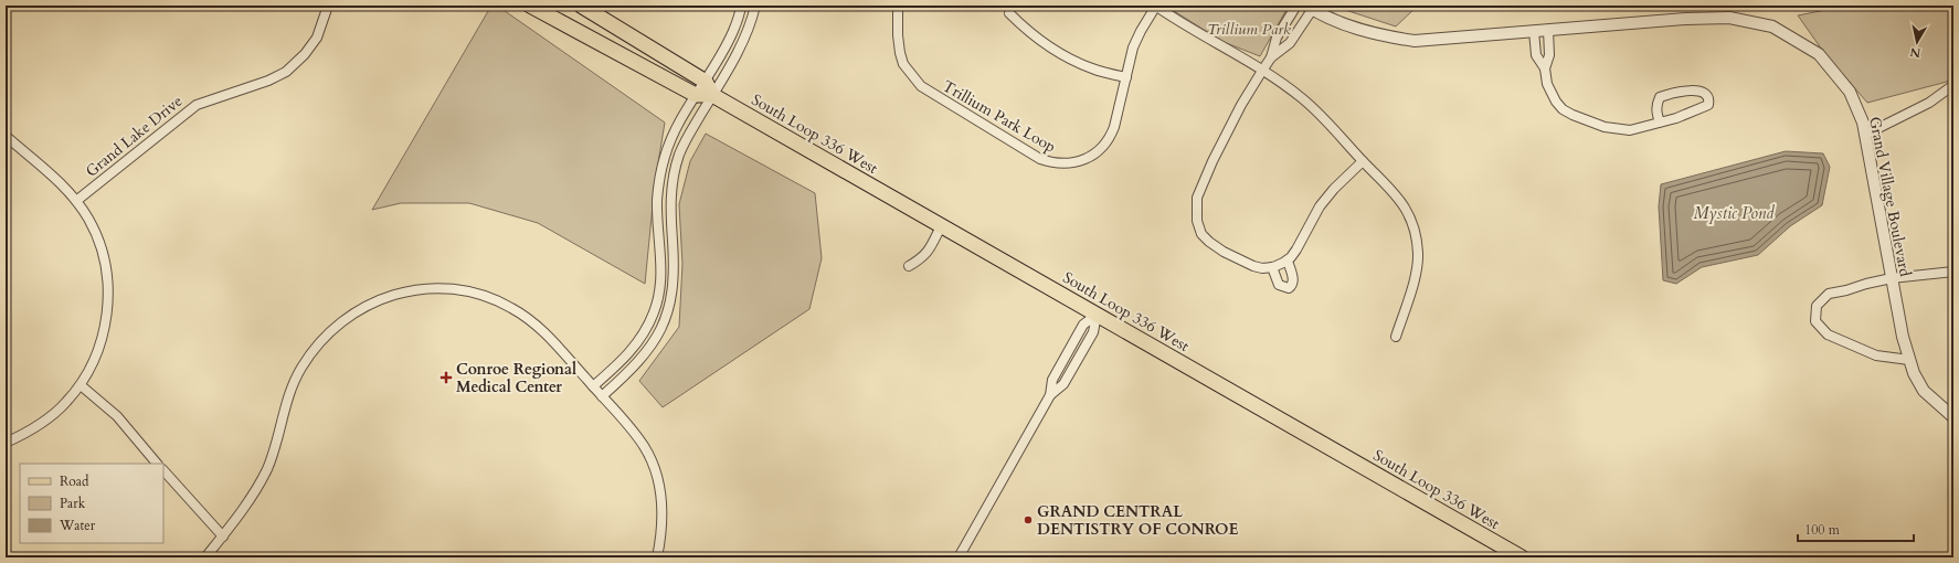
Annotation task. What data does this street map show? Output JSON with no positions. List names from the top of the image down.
{
  "streets": {
    "main road": ["South Loop 336 West"],
    "street": ["Trillium Park Loop", "Grand Lake Drive", "Grand Village Boulevard"]
  },
  "water": ["Mystic Pond"],
  "parks": ["Trillium Park"],
  "places": {
    "health": ["Conroe Regional Medical Center"],
    "other": ["GRAND CENTRAL DENTISTRY OF CONROE"]
  },
  "legend": ["Road", "Park", "Water"],
  "scale_bar": "100 m",
  "north": "bottom"
}
